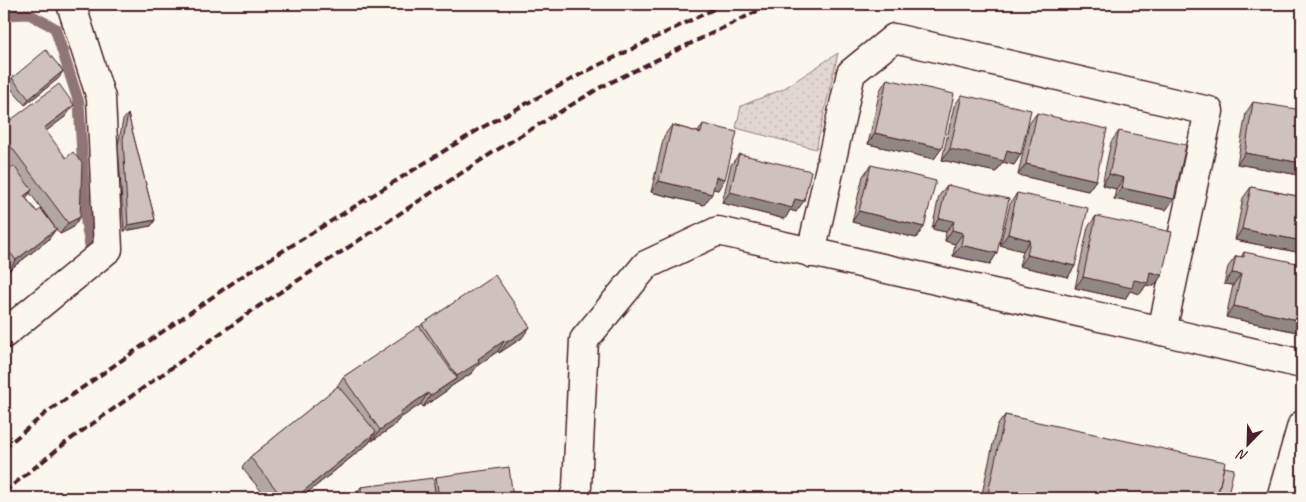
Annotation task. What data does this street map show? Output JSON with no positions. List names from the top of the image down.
{
  "north": "bottom left"
}
